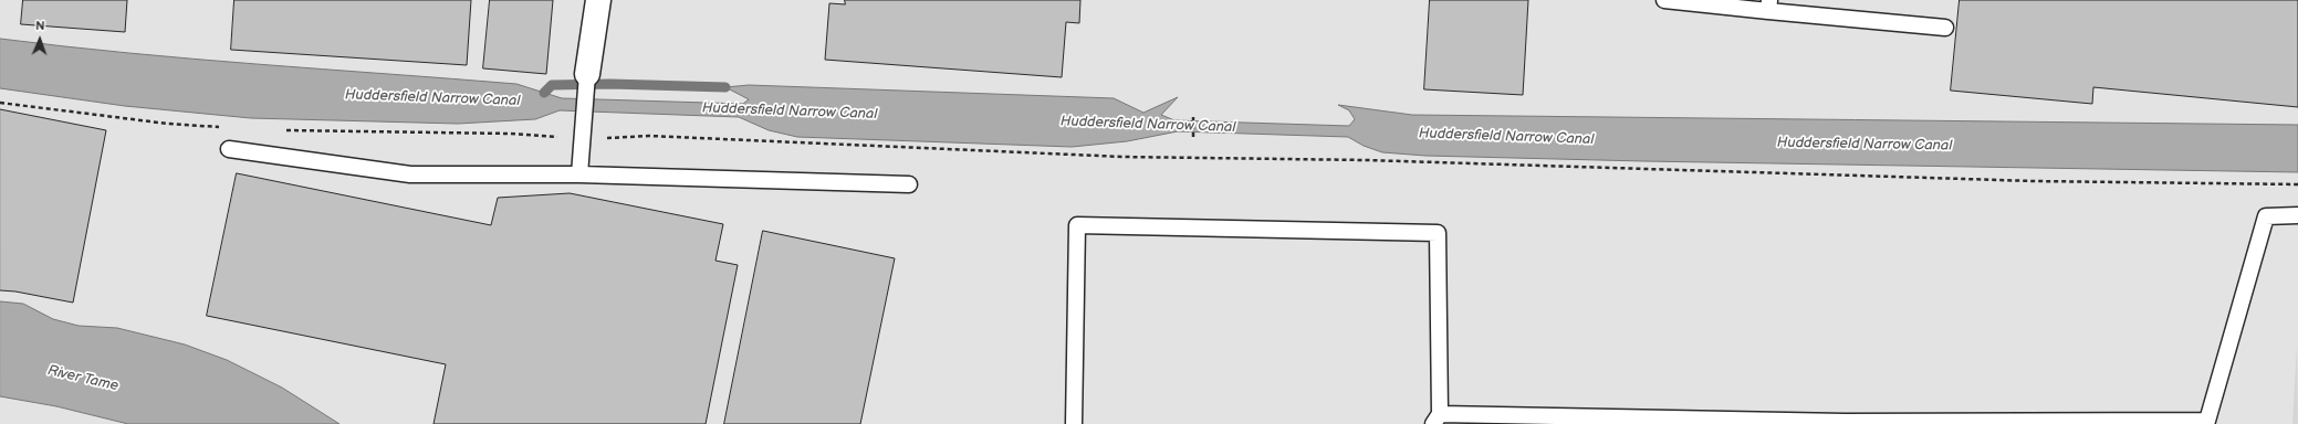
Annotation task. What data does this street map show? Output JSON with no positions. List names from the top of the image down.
{
  "water": ["Huddersfield Narrow Canal", "River Tame"],
  "north": "top"
}
